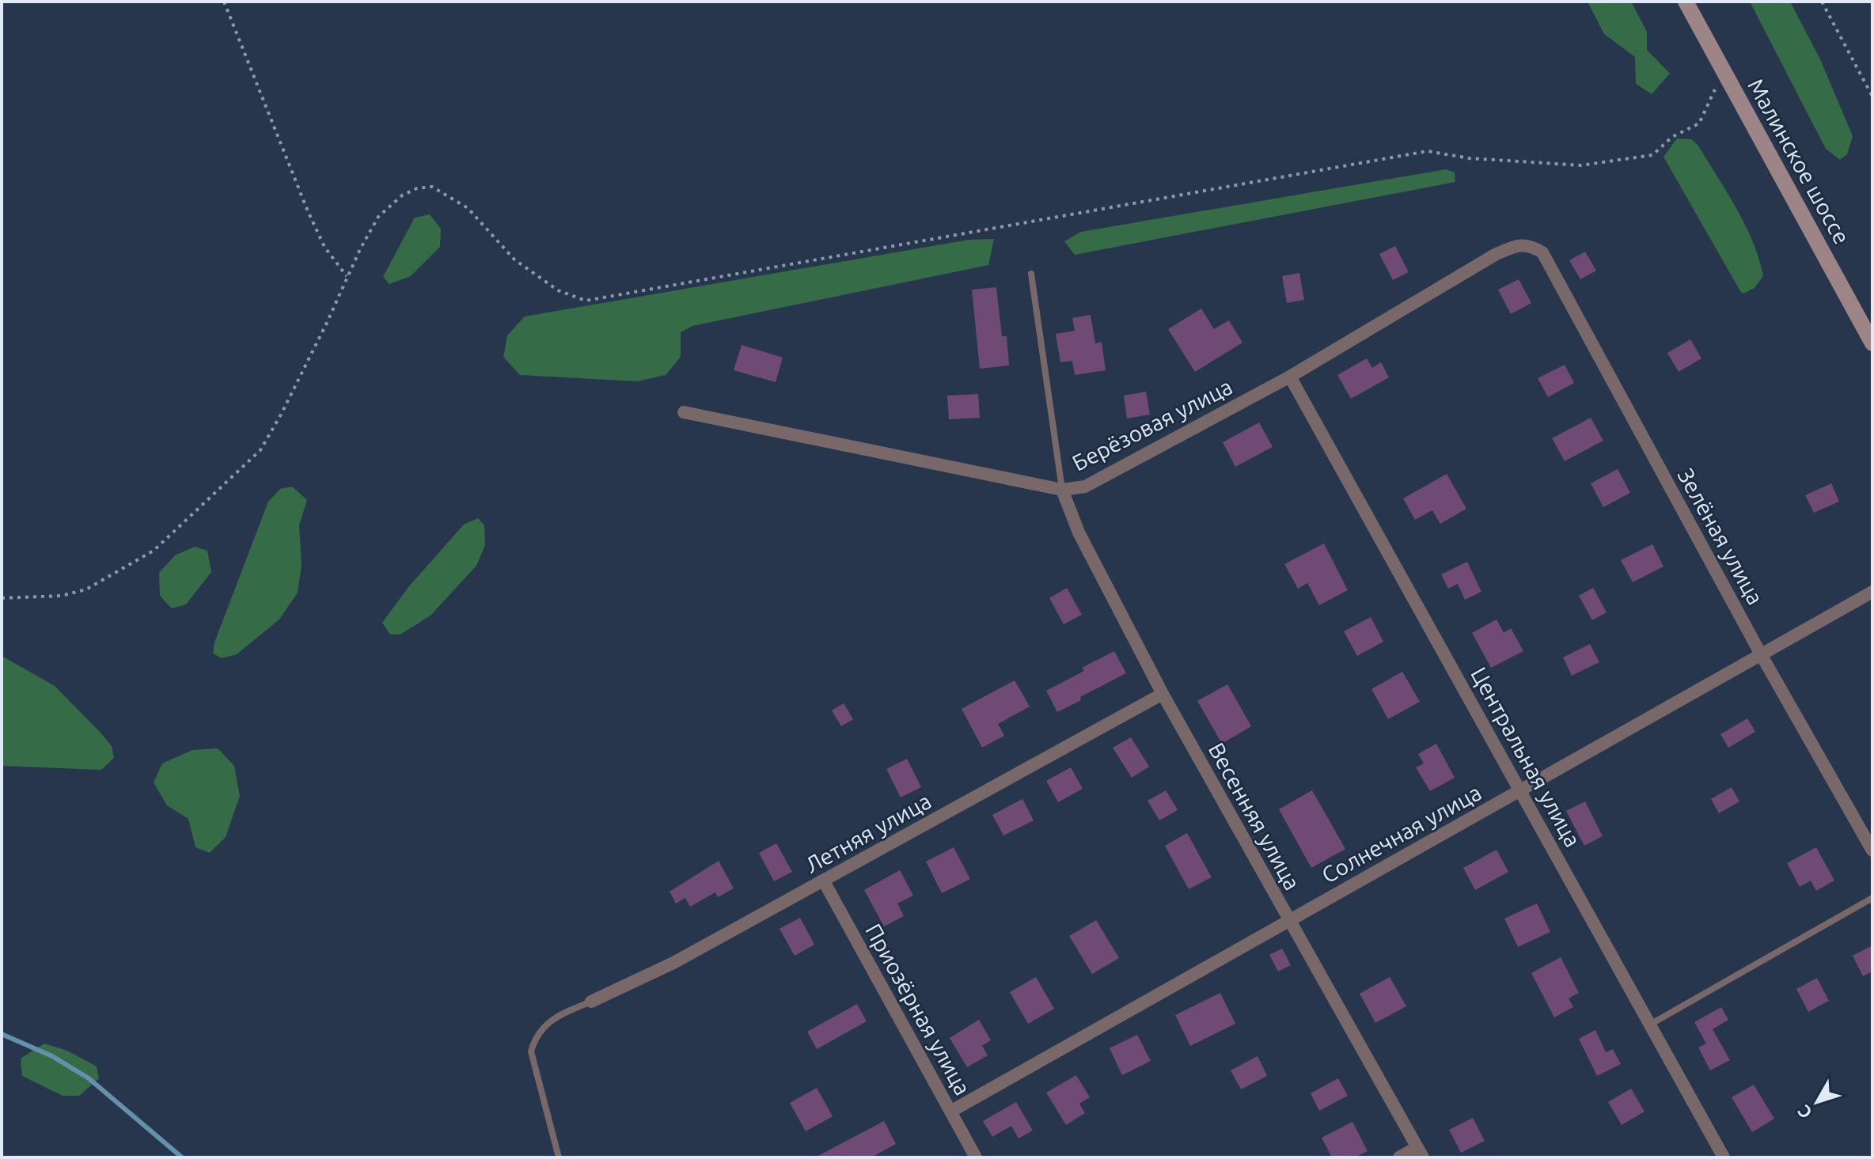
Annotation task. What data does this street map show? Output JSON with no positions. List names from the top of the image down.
{
  "streets": {
    "main road": ["Малинское шоссе"],
    "street": [
      "Берёзовая улица",
      "Зелёная улица",
      "Центральная улица",
      "Весенняя улица",
      "Летняя улица",
      "Солнечная улица",
      "Приозёрная улица"
    ]
  },
  "crossings": [
    ["Берёзовая улица", "Зелёная улица"],
    ["Берёзовая улица", "Центральная улица"],
    ["Берёзовая улица", "Весенняя улица"],
    ["Зелёная улица", "Солнечная улица"],
    ["Центральная улица", "Солнечная улица"],
    ["Весенняя улица", "Летняя улица"],
    ["Весенняя улица", "Солнечная улица"],
    ["Летняя улица", "Приозёрная улица"],
    ["Солнечная улица", "Приозёрная улица"]
  ],
  "north": "bottom left"
}
